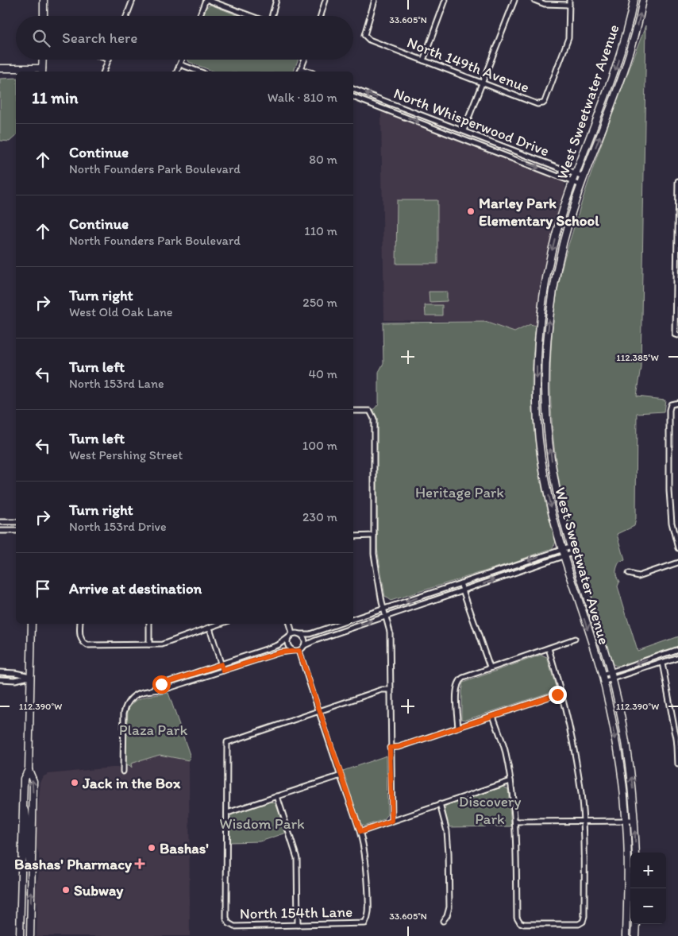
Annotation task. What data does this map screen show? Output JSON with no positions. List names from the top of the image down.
{
  "streets": {
    "street": [
      "North 149th Avenue",
      "West Sweetwater Avenue",
      "North Whisperwood Drive",
      "North 154th Lane"
    ]
  },
  "crossings": [
    ["West Sweetwater Avenue", "North Whisperwood Drive"]
  ],
  "parks": [
    "Heritage Park",
    "Plaza Park",
    "Discovery Park",
    "Wisdom Park"
  ],
  "places": {
    "other": [
      "Marley Park Elementary School",
      "Jack in the Box",
      "Bashas'",
      "Subway"
    ],
    "health": ["Bashas' Pharmacy"]
  },
  "page": {
    "search": "Search here",
    "heading": ["11 min", "Walk · 810 m"],
    "list": [
      ["Continue", "North Founders Park Boulevard", "80 m"],
      ["Continue", "North Founders Park Boulevard", "110 m"],
      ["Turn right", "West Old Oak Lane", "250 m"],
      ["Turn left", "North 153rd Lane", "40 m"],
      ["Turn left", "West Pershing Street", "100 m"],
      ["Turn right", "North 153rd Drive", "230 m"],
      "Arrive at destination"
    ],
    "map_buttons": ["+", "−"]
  },
  "coordinates": ["33.605°N", "112.385°W", "112.390°W"]
}
